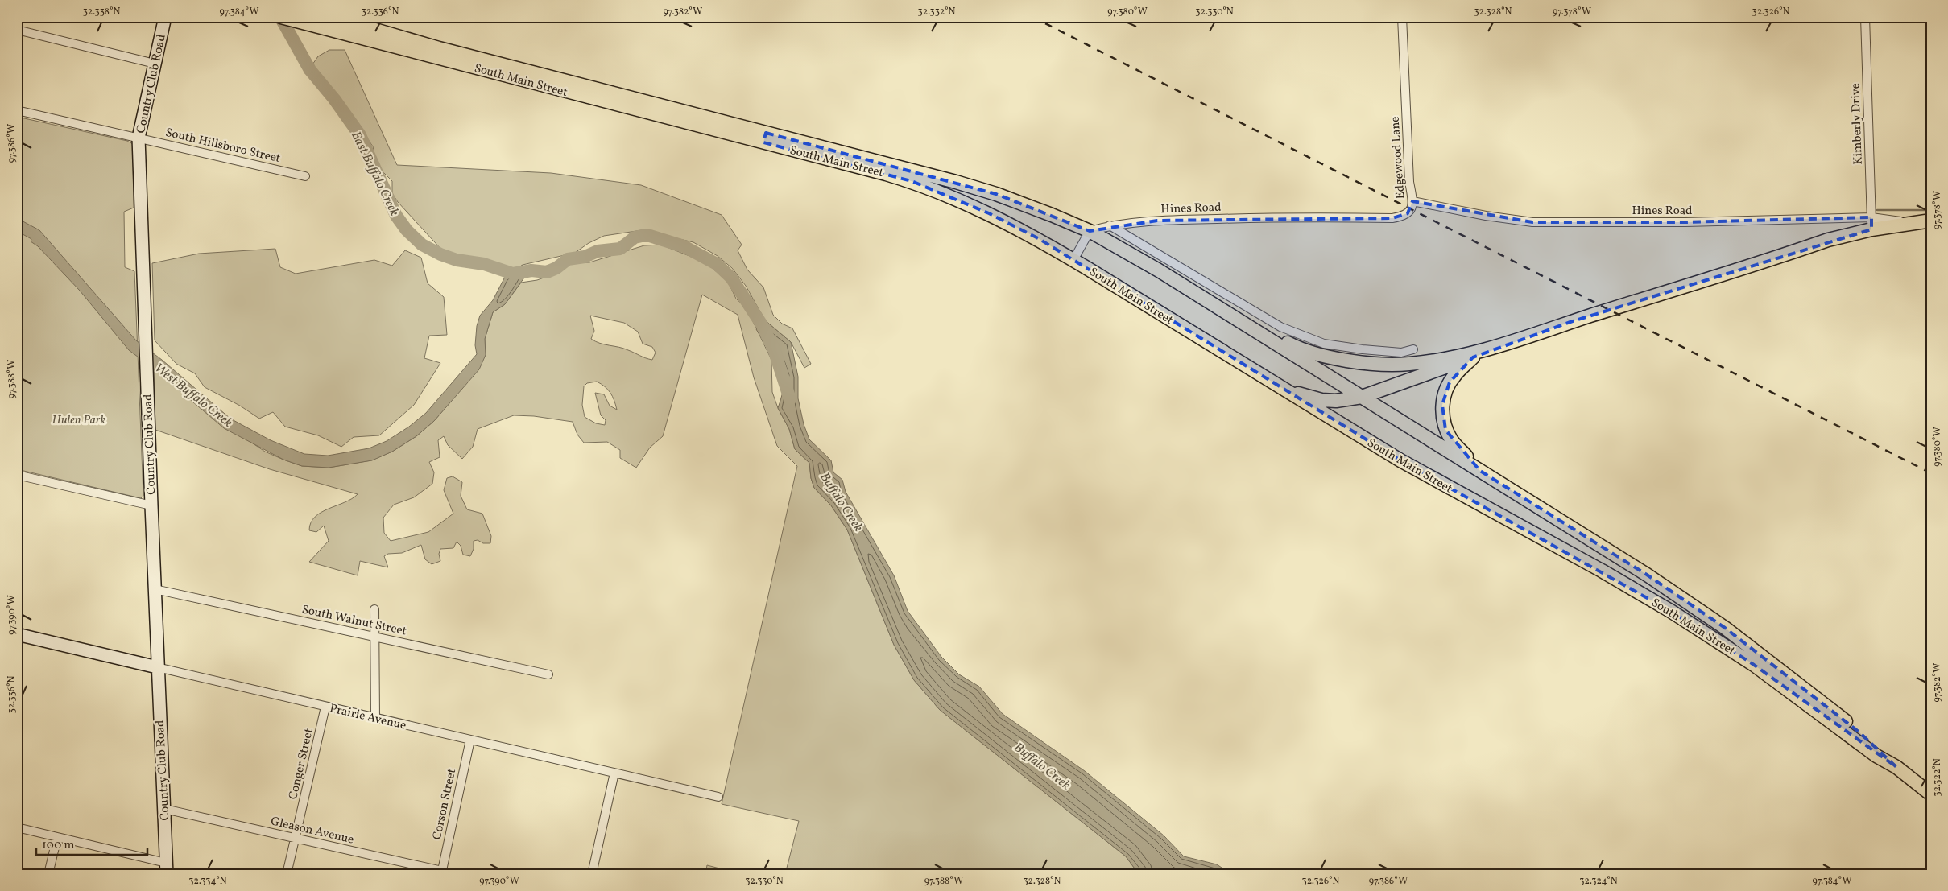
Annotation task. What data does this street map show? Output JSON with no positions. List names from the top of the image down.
{
  "streets": {
    "main road": ["South Main Street", "Country Club Road", "Prairie Avenue"],
    "street": [
      "Kimberly Drive",
      "South Hillsboro Street",
      "Edgewood Lane",
      "Hines Road",
      "South Walnut Street",
      "Conger Street",
      "Corson Street",
      "Gleason Avenue"
    ]
  },
  "crossings": [
    ["South Main Street", "Hines Road"],
    ["Country Club Road", "South Hillsboro Street"],
    ["Country Club Road", "South Walnut Street"],
    ["Country Club Road", "Prairie Avenue"],
    ["Country Club Road", "Gleason Avenue"],
    ["Kimberly Drive", "Hines Road"],
    ["Edgewood Lane", "Hines Road"],
    ["Prairie Avenue", "Conger Street"],
    ["Prairie Avenue", "Corson Street"],
    ["Conger Street", "Gleason Avenue"],
    ["Corson Street", "Gleason Avenue"]
  ],
  "water": ["East Buffalo Creek", "West Buffalo Creek", "Buffalo Creek"],
  "parks": ["Hulen Park"],
  "scale_bar": "100 m",
  "coordinates": [
    "32.338°N",
    "97.384°W",
    "32.336°N",
    "97.382°W",
    "32.332°N",
    "97.380°W",
    "32.330°N",
    "32.328°N",
    "97.378°W",
    "32.326°N",
    "97.386°W",
    "97.388°W",
    "97.390°W",
    "32.322°N",
    "32.334°N",
    "32.324°N"
  ]
}
